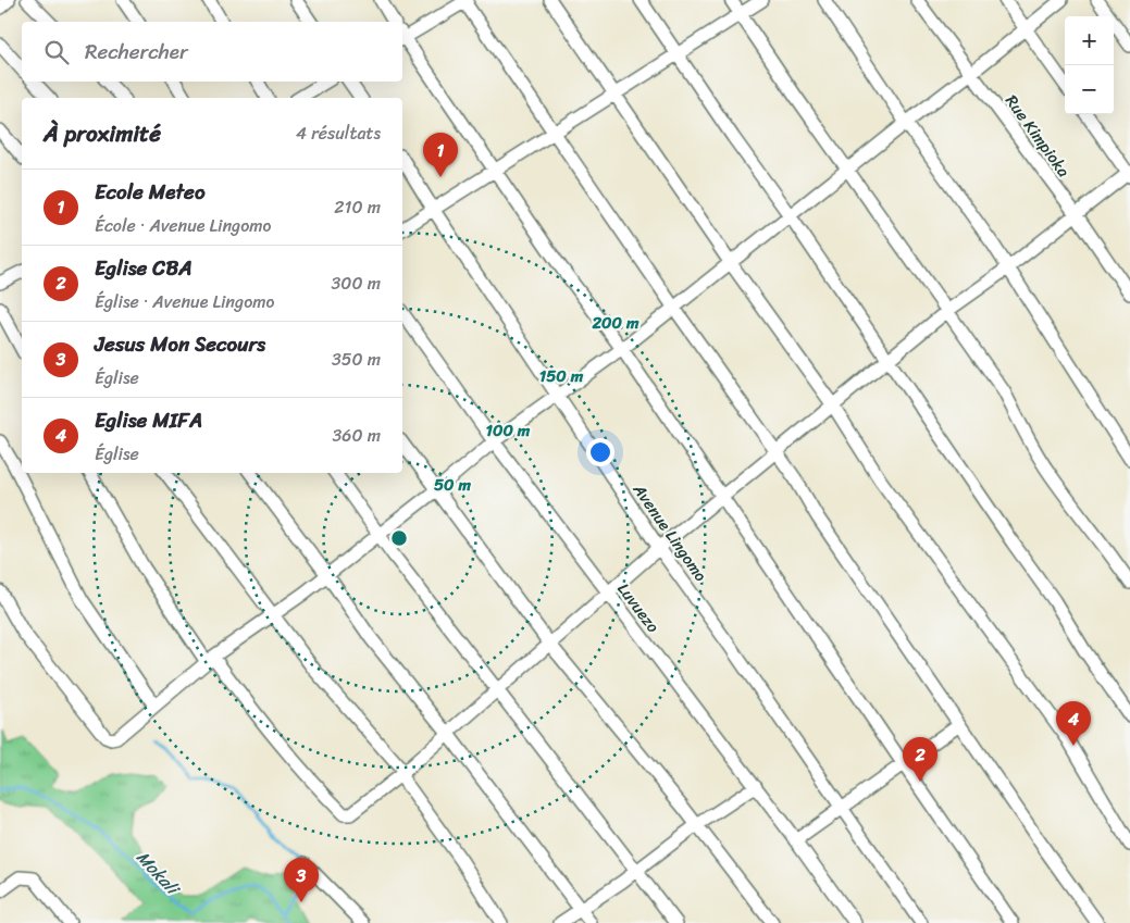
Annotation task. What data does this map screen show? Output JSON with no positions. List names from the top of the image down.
{
  "streets": {
    "street": ["Rue Kimpioka", "Avenue Lingomo", "Luvuezo"]
  },
  "water": ["Mokali"],
  "page": {
    "map_buttons": ["+", "−"],
    "search": "Rechercher",
    "heading": ["À proximité", "4 résultats"],
    "pins": [
      "1",
      "4",
      "2",
      "3"
    ],
    "list": [
      {
        "mark": "1",
        "name": "Ecole Meteo",
        "note": "École · Avenue Lingomo",
        "value": "210 m"
      },
      {
        "mark": "2",
        "name": "Eglise CBA",
        "note": "Église · Avenue Lingomo",
        "value": "300 m"
      },
      {
        "mark": "3",
        "name": "Jesus Mon Secours",
        "note": "Église",
        "value": "350 m"
      },
      {
        "mark": "4",
        "name": "Eglise MIFA",
        "note": "Église",
        "value": "360 m"
      }
    ]
  },
  "rings": [
    "200 m",
    "150 m",
    "100 m",
    "50 m"
  ]
}
